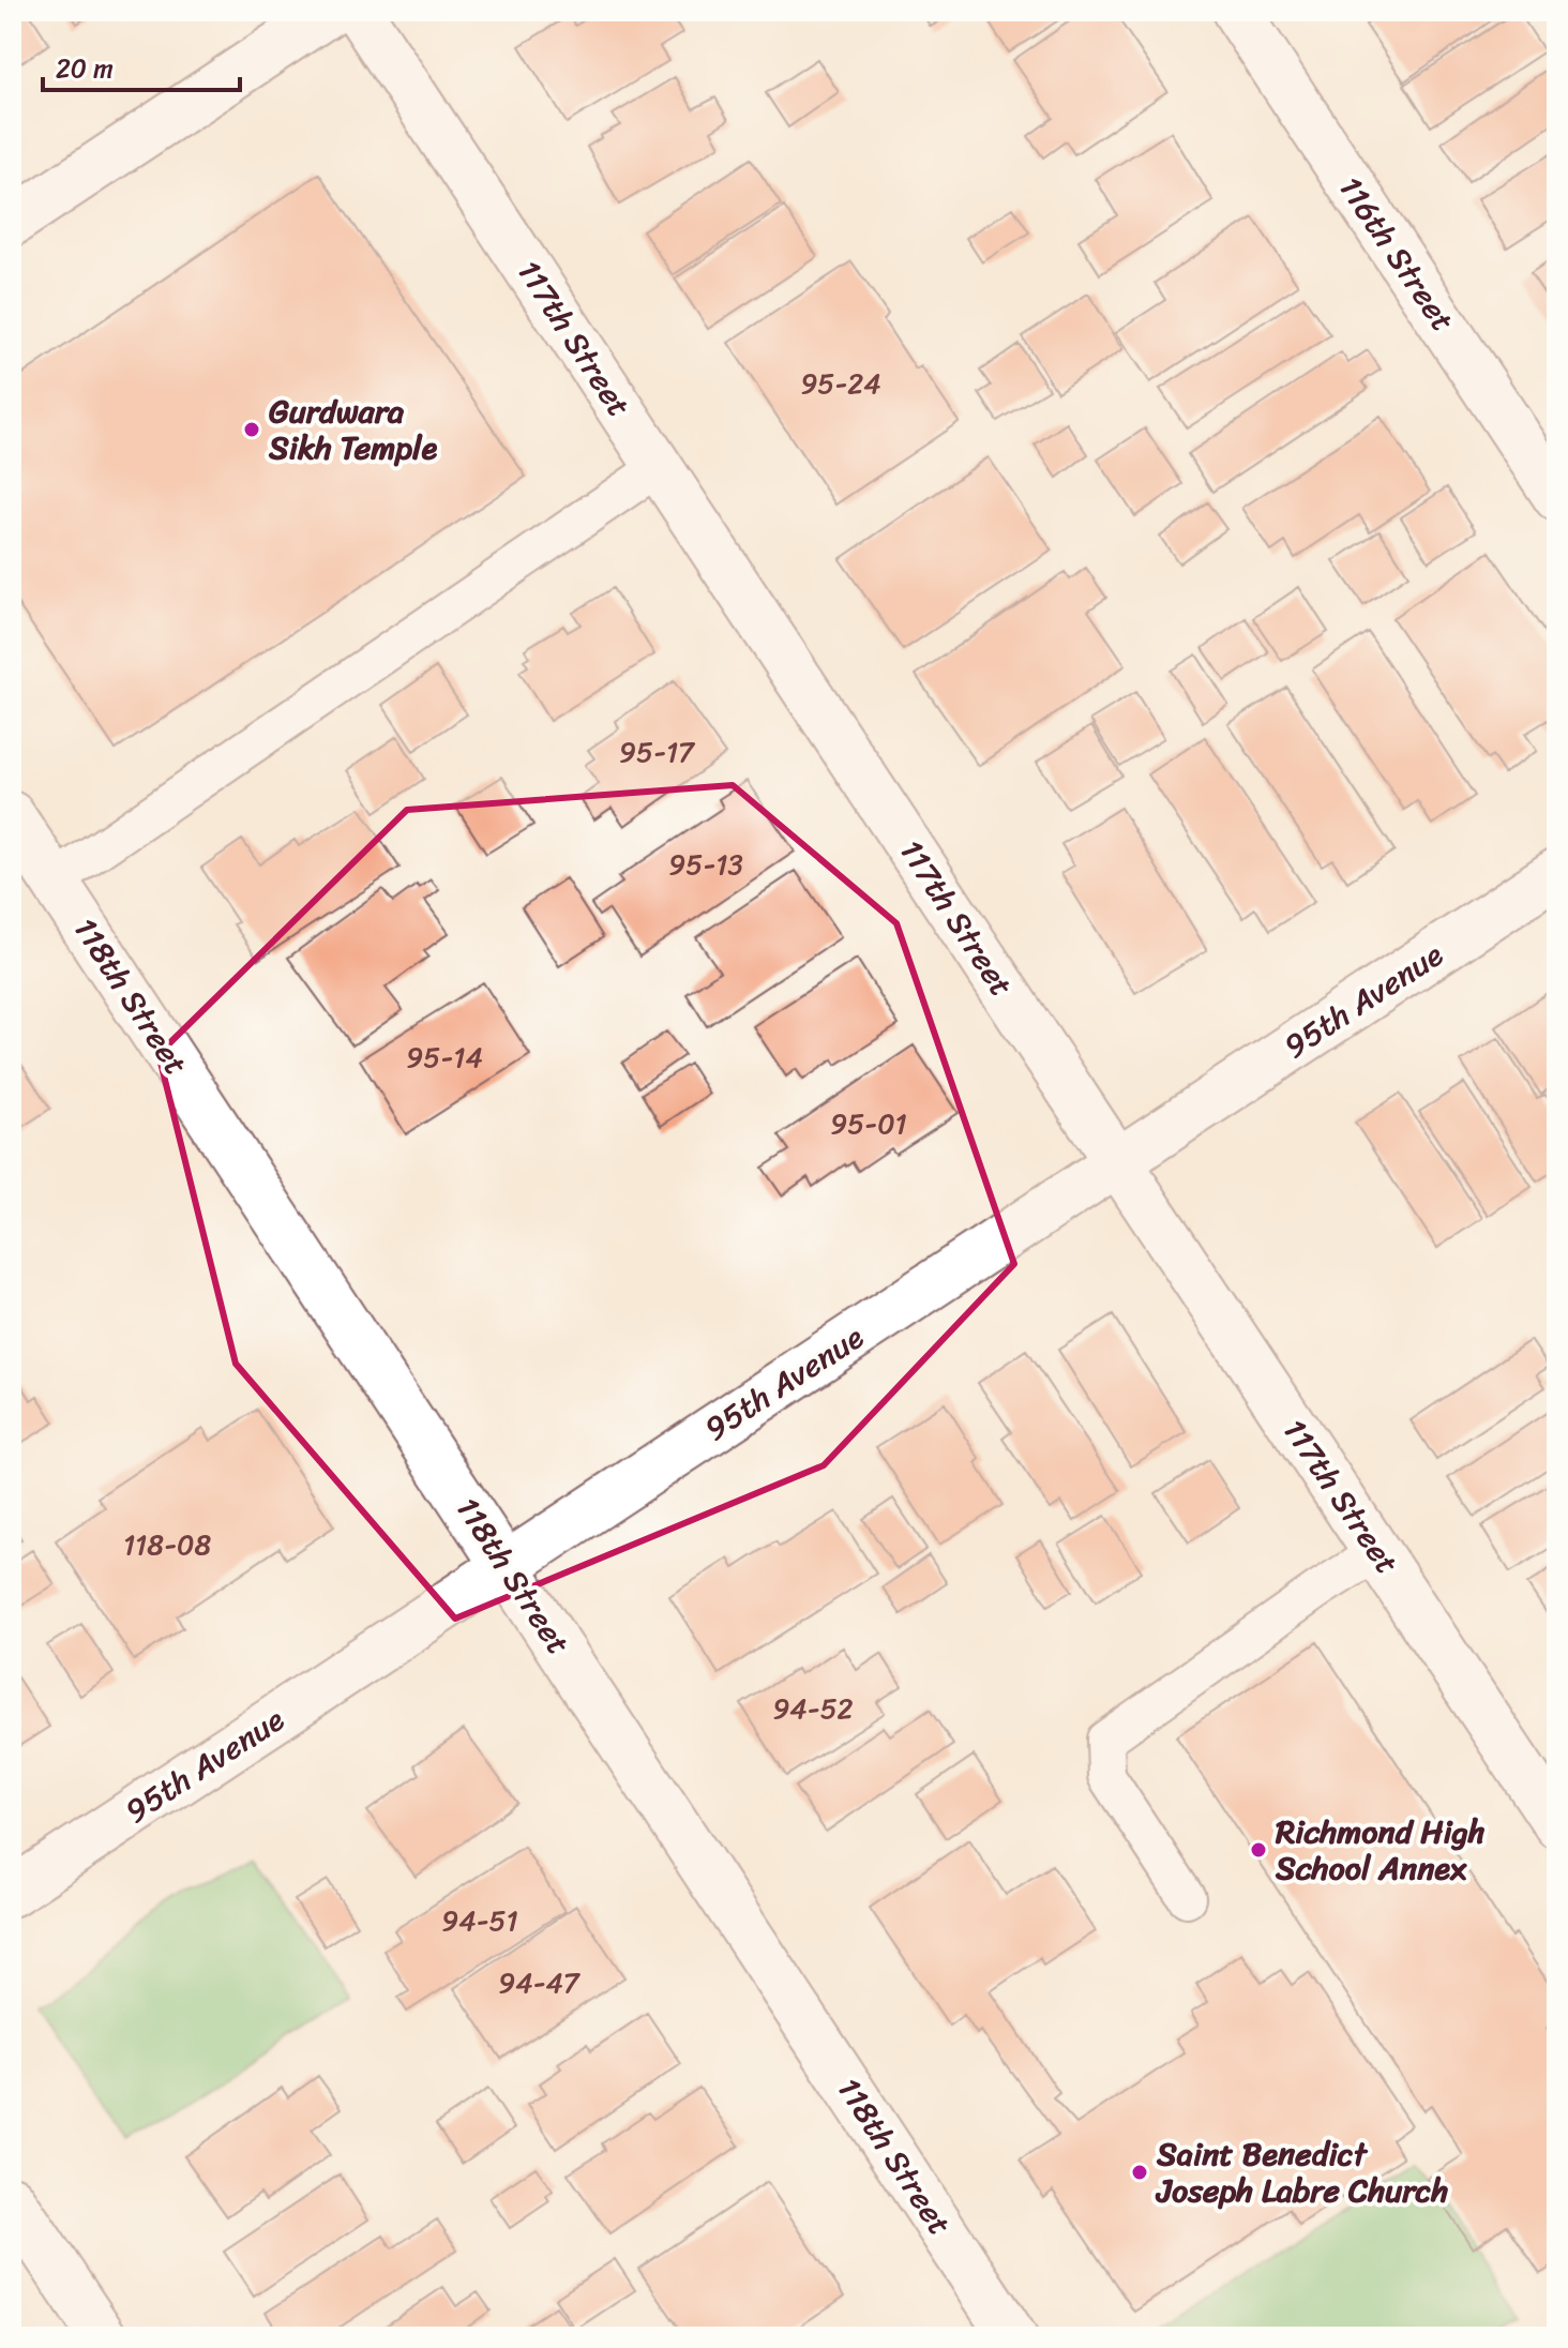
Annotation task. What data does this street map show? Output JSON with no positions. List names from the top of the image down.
{
  "streets": {
    "street": [
      "116th Street",
      "117th Street",
      "118th Street",
      "95th Avenue"
    ]
  },
  "crossings": [
    ["117th Street", "95th Avenue"],
    ["118th Street", "95th Avenue"]
  ],
  "places": ["Gurdwara Sikh Temple", "Richmond High School Annex", "Saint Benedict Joseph Labre Church"],
  "house_numbers": [
    "95-24",
    "95-17",
    "95-13",
    "95-14",
    "95-01",
    "118-08",
    "94-52",
    "94-51",
    "94-47"
  ],
  "scale_bar": "20 m"
}
